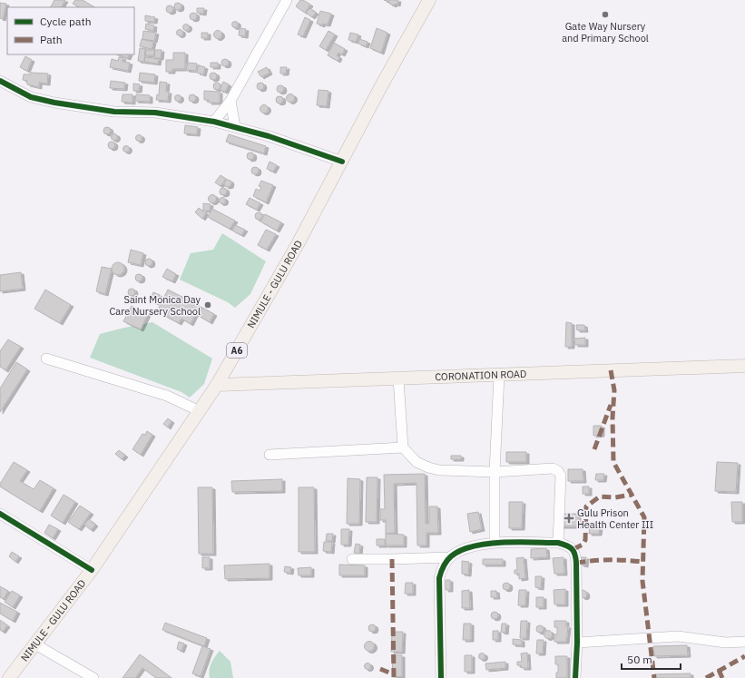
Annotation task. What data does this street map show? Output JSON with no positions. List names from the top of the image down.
{
  "streets": {
    "main road": ["NIMULE - GULU ROAD", "A6", "CORONATION ROAD"]
  },
  "crossings": [
    ["NIMULE - GULU ROAD", "CORONATION ROAD"]
  ],
  "places": {
    "other": ["Gate Way Nursery and Primary School", "Saint Monica Day Care Nursery School"],
    "health": ["Gulu Prison Health Center III"]
  },
  "legend": ["Cycle path", "Path"],
  "scale_bar": "50 m"
}
